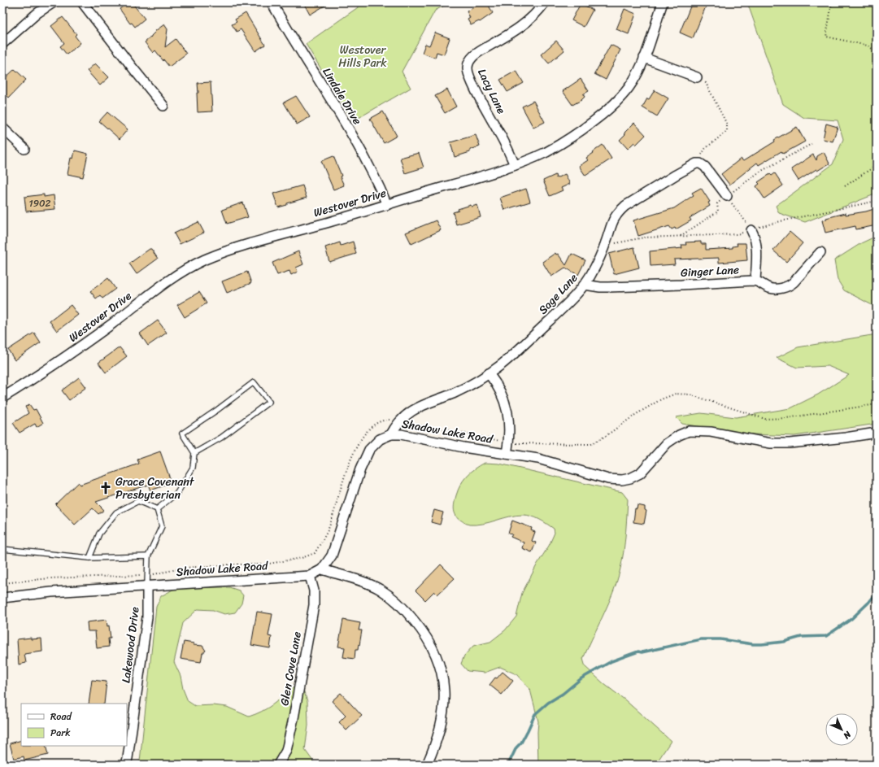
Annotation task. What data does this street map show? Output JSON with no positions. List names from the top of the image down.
{
  "streets": {
    "street": [
      "Lacy Lane",
      "Lindale Drive",
      "Westover Drive",
      "Ginger Lane",
      "Sage Lane",
      "Shadow Lake Road",
      "Lakewood Drive",
      "Glen Cove Lane"
    ]
  },
  "crossings": [
    ["Lacy Lane", "Westover Drive"],
    ["Lindale Drive", "Westover Drive"],
    ["Ginger Lane", "Sage Lane"],
    ["Sage Lane", "Shadow Lake Road"],
    ["Shadow Lake Road", "Lakewood Drive"],
    ["Shadow Lake Road", "Glen Cove Lane"]
  ],
  "parks": ["Westover Hills Park"],
  "places": {
    "church": ["Grace Covenant Presbyterian"]
  },
  "house_numbers": ["1902"],
  "legend": ["Road", "Park"],
  "north": "bottom right"
}
